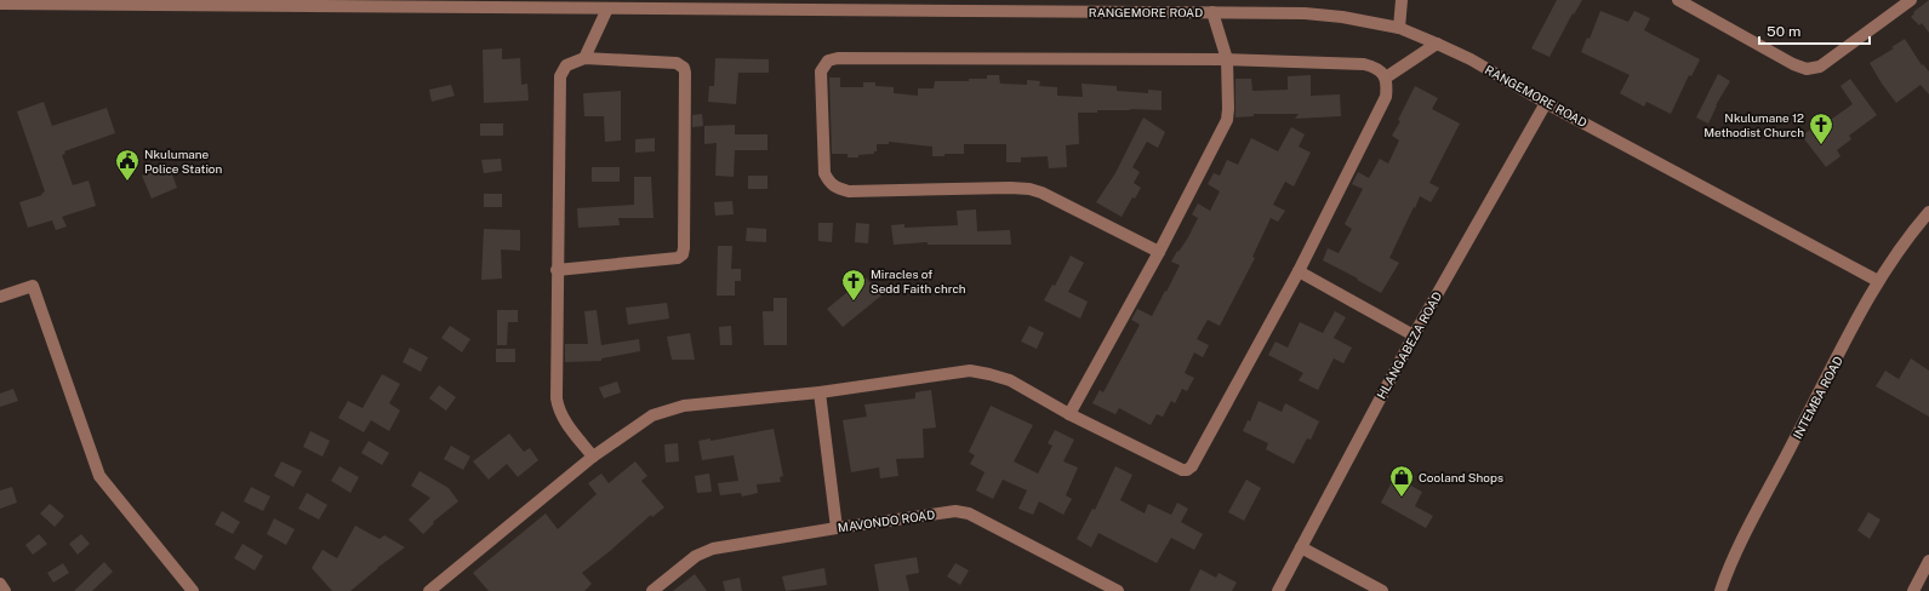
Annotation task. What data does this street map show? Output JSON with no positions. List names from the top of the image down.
{
  "streets": {
    "street": [
      "RANGEMORE ROAD",
      "HLANGABEZA ROAD",
      "INTEMBA ROAD",
      "MAVONDO ROAD"
    ]
  },
  "crossings": [
    ["RANGEMORE ROAD", "HLANGABEZA ROAD"],
    ["RANGEMORE ROAD", "INTEMBA ROAD"]
  ],
  "places": {
    "church": ["Nkulumane 12 Methodist Church", "Miracles of Sedd Faith chrch"],
    "public building": ["Nkulumane Police Station"],
    "shop": ["Cooland Shops"]
  },
  "scale_bar": "50 m"
}
